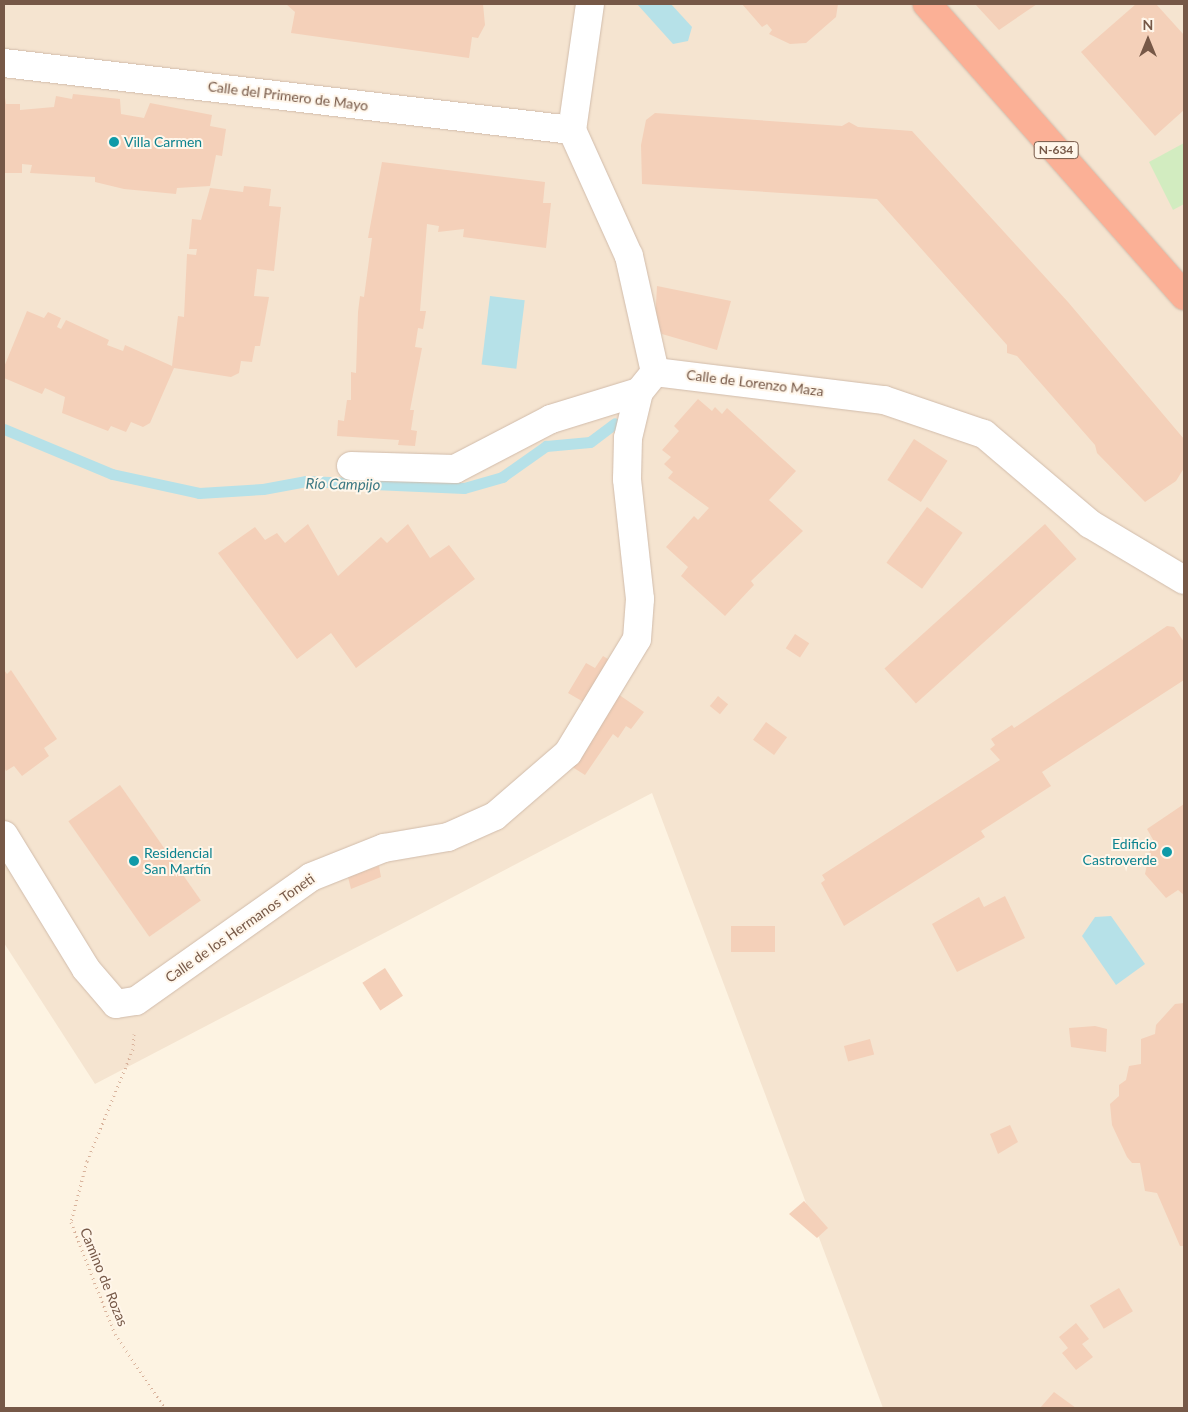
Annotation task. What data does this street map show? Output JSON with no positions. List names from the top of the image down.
{
  "streets": {
    "highway": ["N-634"],
    "street": ["Calle del Primero de Mayo", "Calle de Lorenzo Maza", "Calle de los Hermanos Toneti"],
    "path": ["Camino de Rozas"]
  },
  "crossings": [
    ["Calle de Lorenzo Maza", "Calle de los Hermanos Toneti"],
    ["Calle de los Hermanos Toneti", "Camino de Rozas"]
  ],
  "water": ["Río Campijo"],
  "places": ["Villa Carmen", "Edificio Castroverde", "Residencial San Martín"],
  "north": "top"
}
